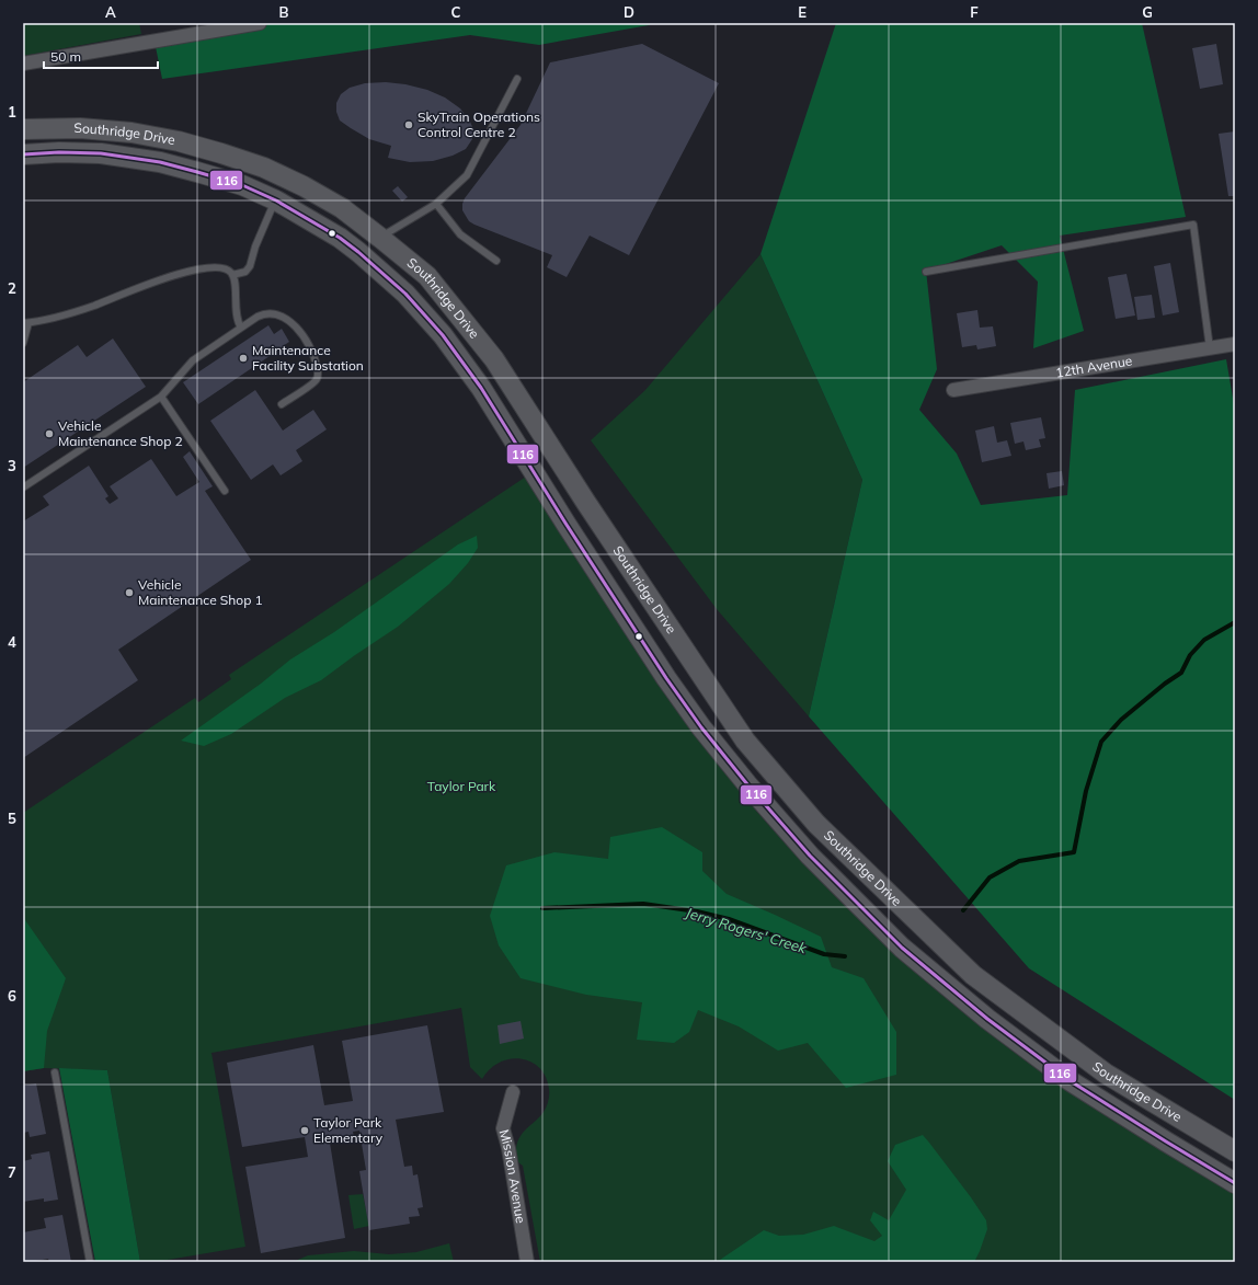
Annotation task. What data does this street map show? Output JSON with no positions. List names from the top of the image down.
{
  "streets": {
    "main road": ["Southridge Drive"],
    "street": ["12th Avenue", "Mission Avenue"]
  },
  "water": ["Jerry Rogers' Creek"],
  "parks": ["Taylor Park"],
  "places": [
    "SkyTrain Operations Control Centre 2",
    "Maintenance Facility Substation",
    "Vehicle Maintenance Shop 2",
    "Vehicle Maintenance Shop 1",
    "Taylor Park Elementary"
  ],
  "lines": ["transit line 116"],
  "scale_bar": "50 m",
  "grid": {
    "columns": [
      "A",
      "B",
      "C",
      "D",
      "E",
      "F",
      "G"
    ],
    "rows": [
      "1",
      "2",
      "3",
      "4",
      "5",
      "6",
      "7"
    ]
  }
}
